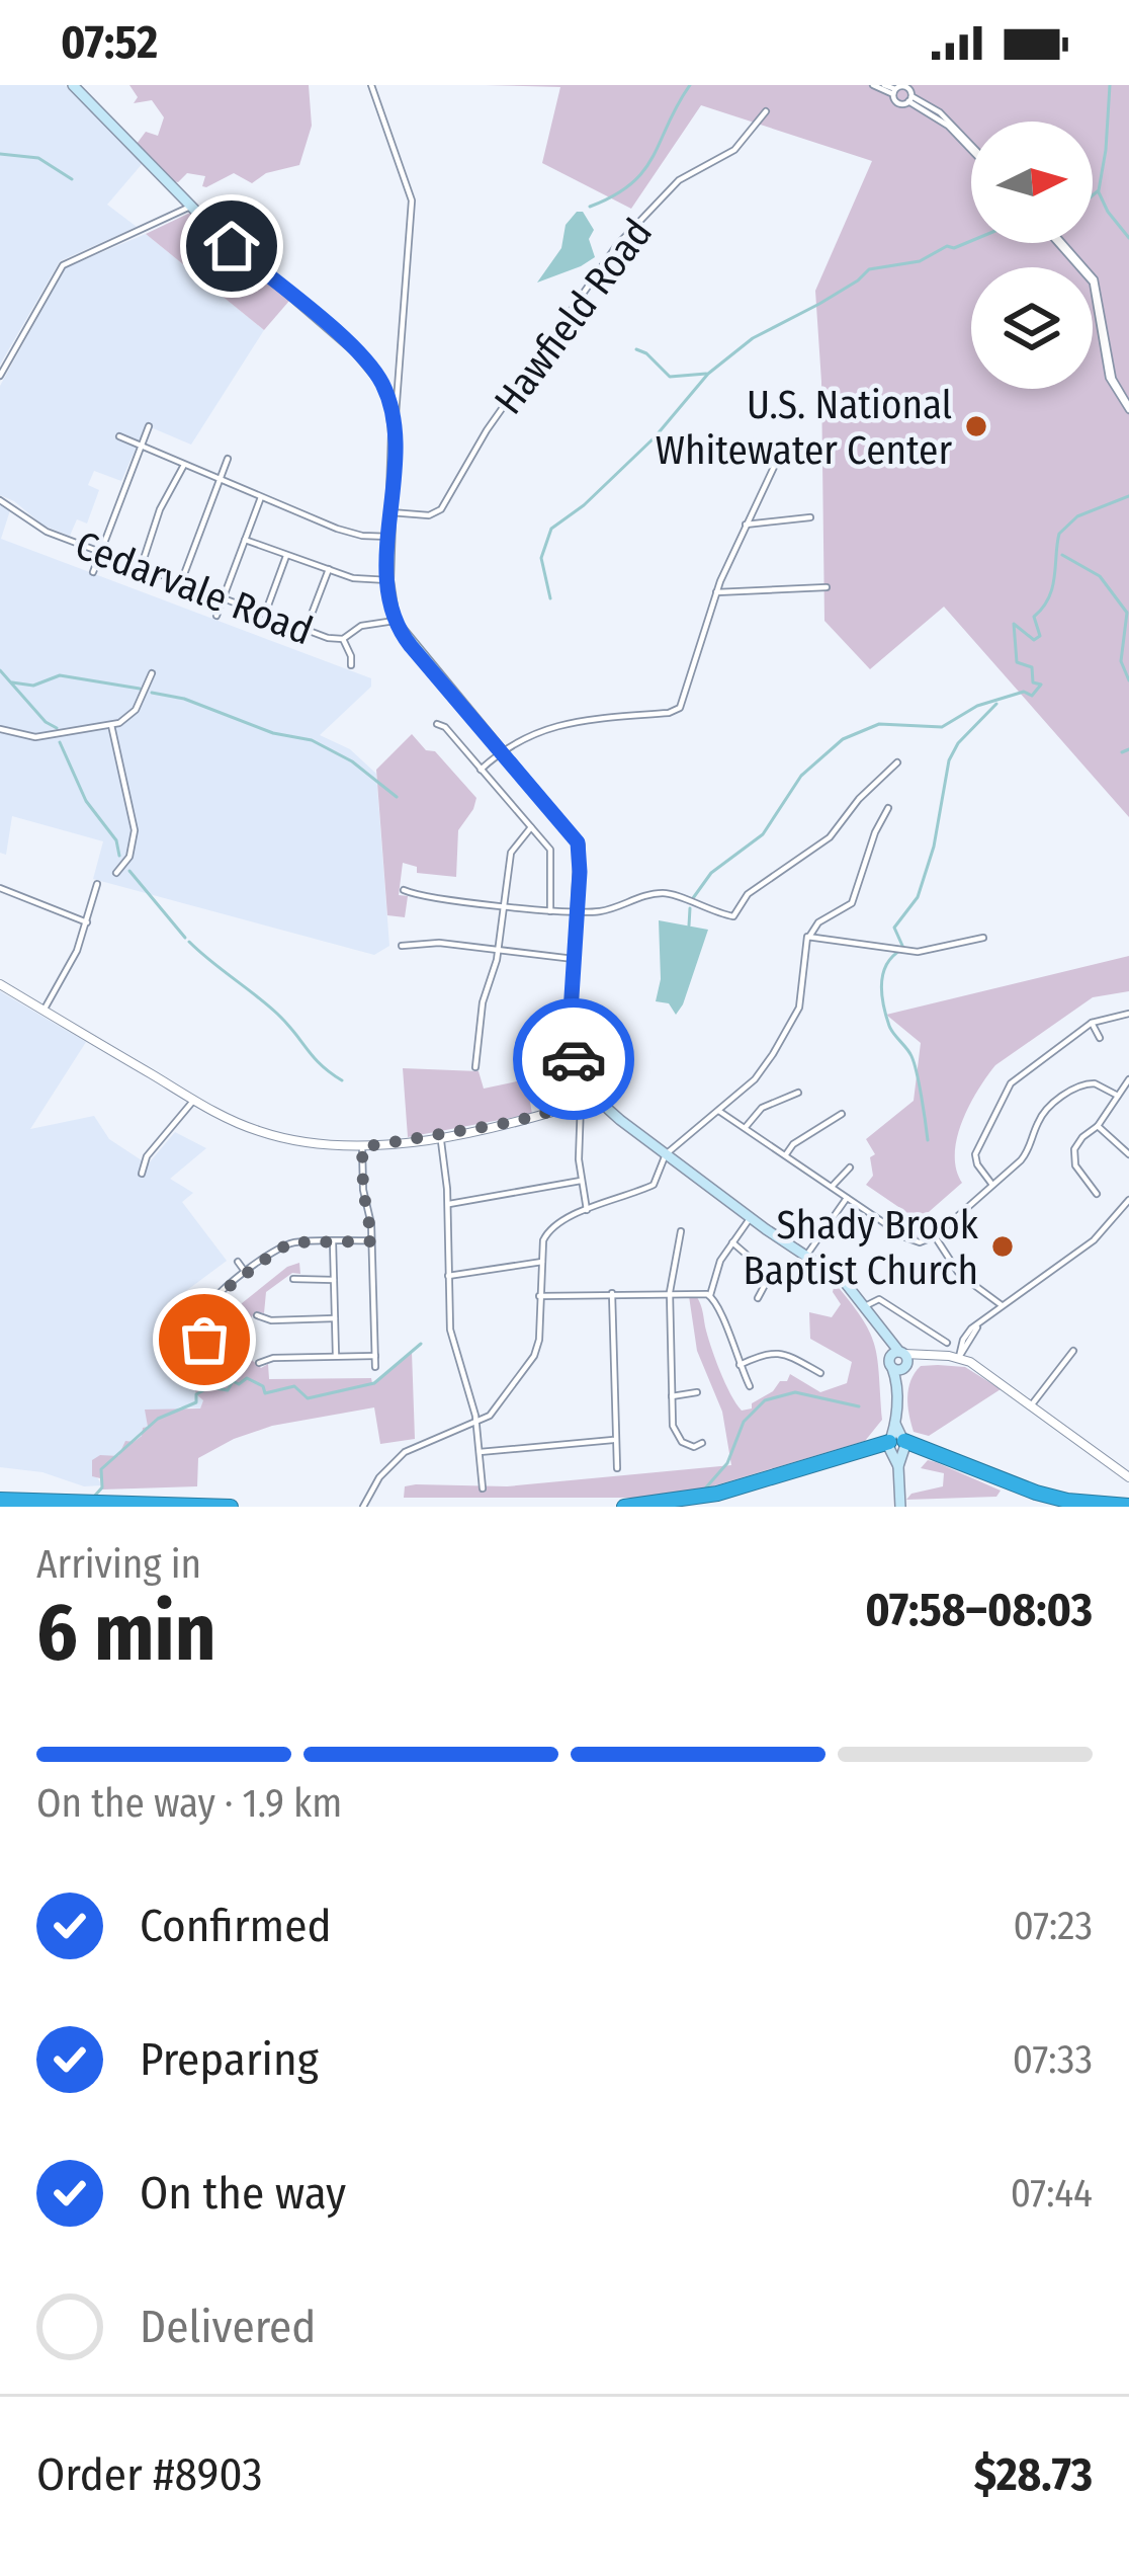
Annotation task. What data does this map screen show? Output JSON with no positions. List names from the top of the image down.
{
  "streets": {
    "street": ["Hawfield Road", "Cedarvale Road"]
  },
  "places": ["U.S. National Whitewater Center", "Shady Brook Baptist Church"],
  "north": "right",
  "page": {
    "status": "07:52",
    "heading": ["6 min", "Arriving in", "07:58–08:03"],
    "panel": ["Order #8903", "$28.73"],
    "bar": "On the way · 1.9 km",
    "list": [
      ["Confirmed", "07:23"],
      ["Preparing", "07:33"],
      ["On the way", "07:44"],
      "Delivered"
    ]
  }
}
